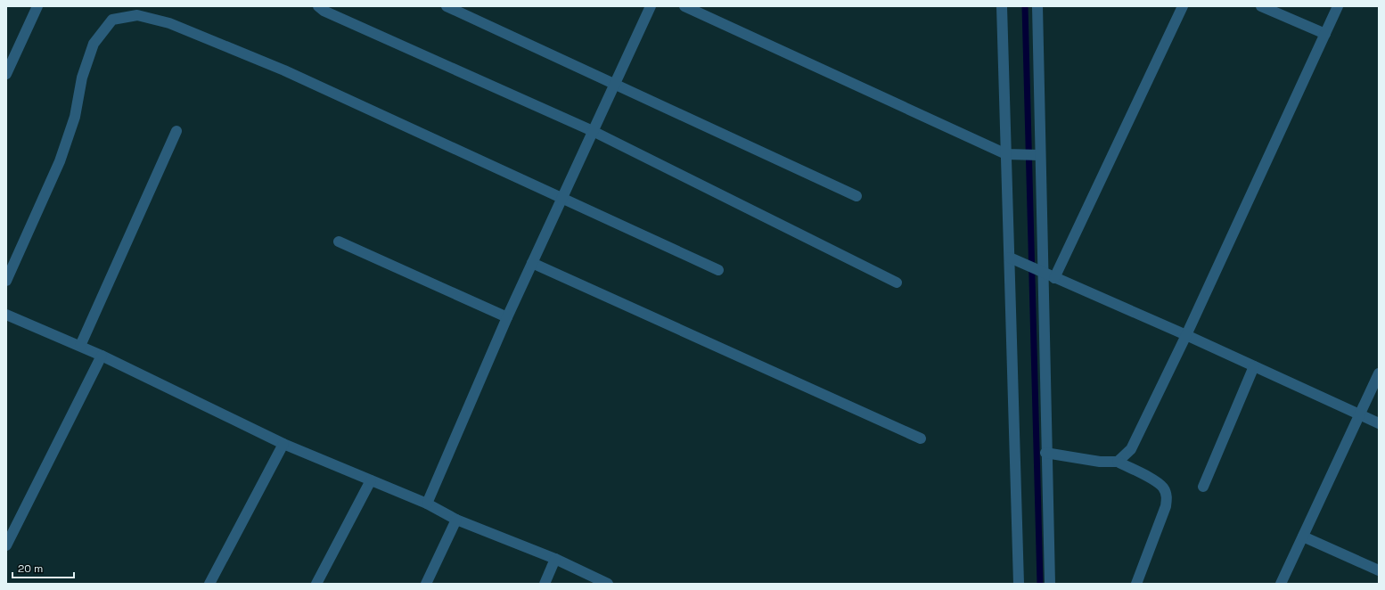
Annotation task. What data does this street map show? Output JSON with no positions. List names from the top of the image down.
{
  "scale_bar": "20 m"
}
